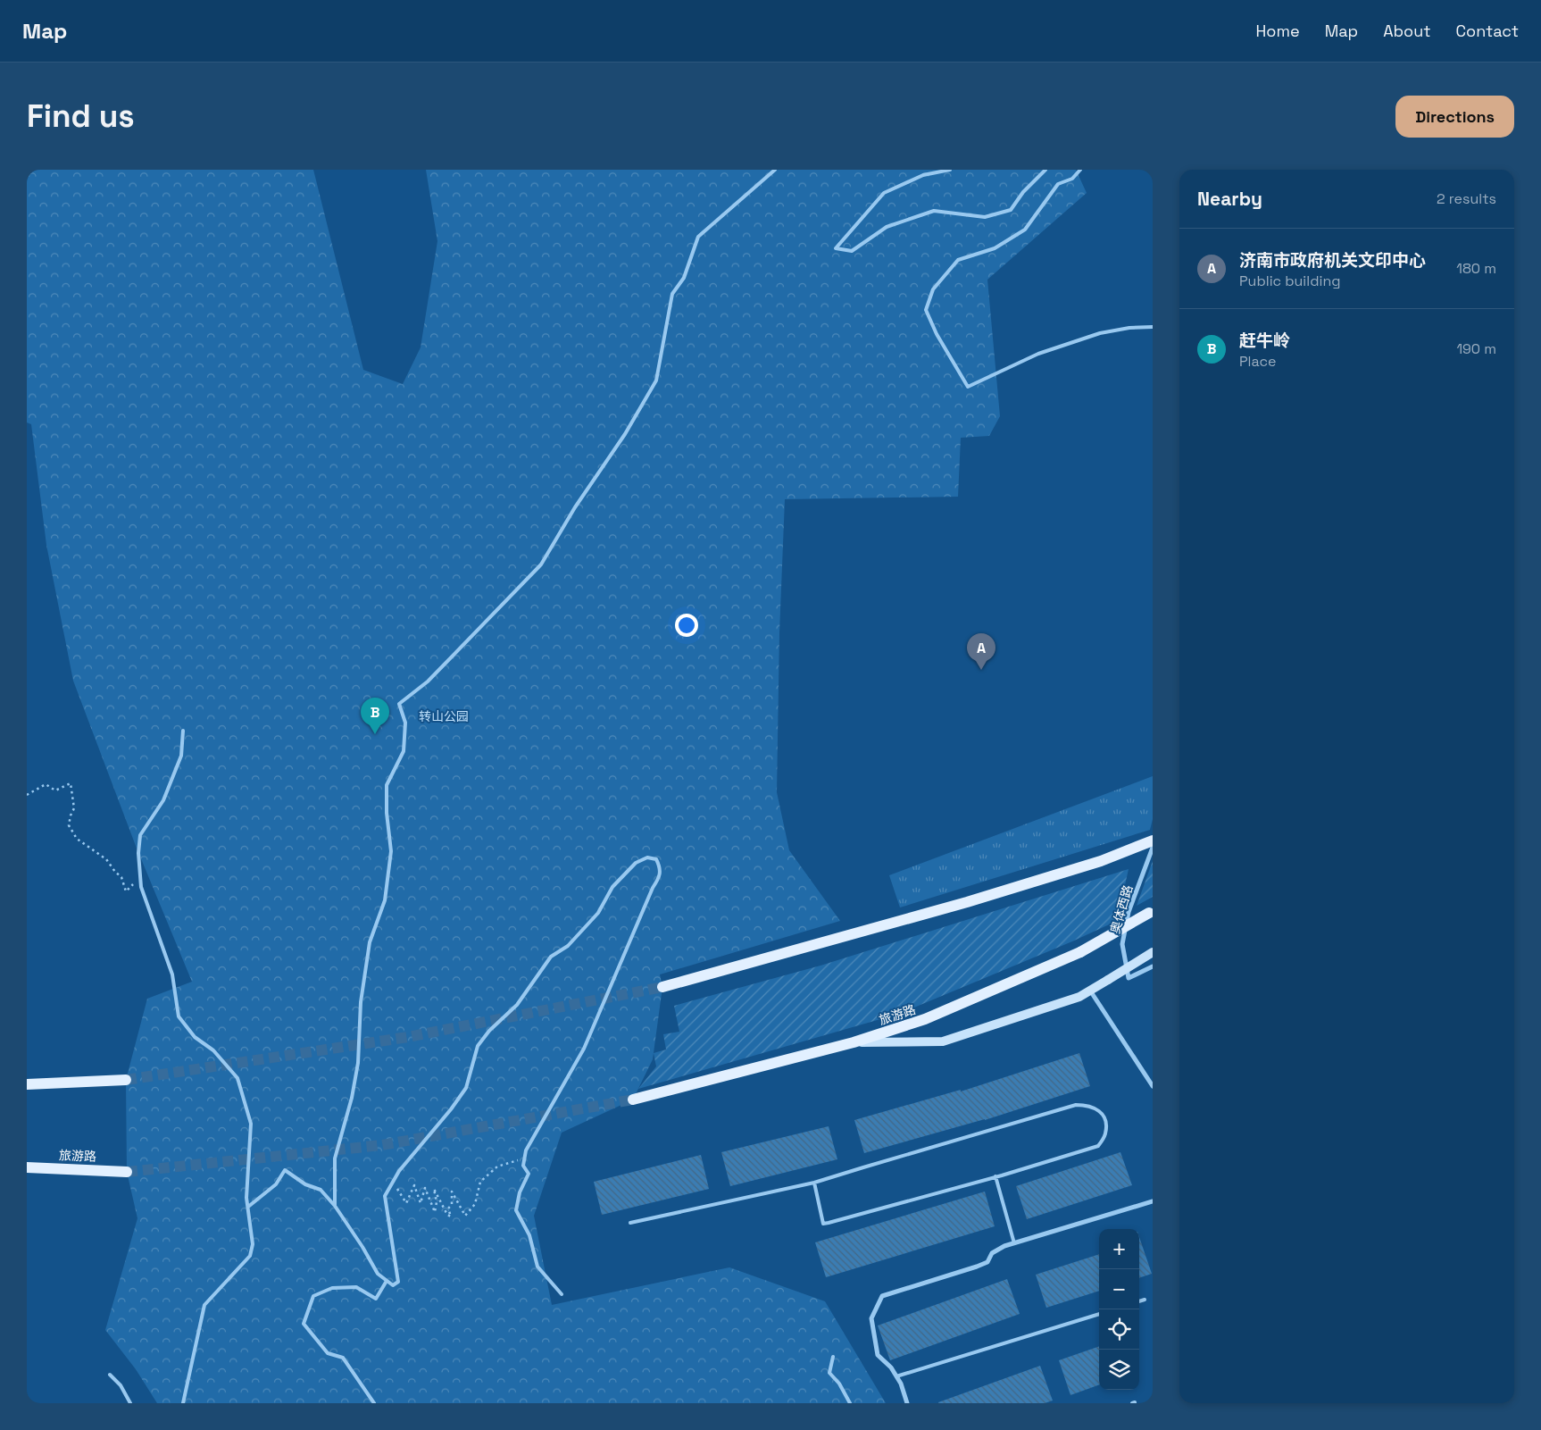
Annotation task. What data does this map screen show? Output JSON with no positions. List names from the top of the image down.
{
  "streets": {
    "main road": ["旅游路"],
    "street": ["奥体西路"]
  },
  "parks": ["转山公园"],
  "page": {
    "header": "Map",
    "nav": [
      "Home",
      "Map",
      "About",
      "Contact"
    ],
    "buttons": "Directions",
    "title": "Find us",
    "heading": ["Nearby", "2 results"],
    "list": [
      {
        "mark": "A",
        "name": "济南市政府机关文印中心",
        "note": "Public building",
        "value": "180 m"
      },
      {
        "mark": "B",
        "name": "赶牛岭",
        "note": "Place",
        "value": "190 m"
      }
    ],
    "pins": ["A", "B"],
    "map_buttons": ["+", "−"]
  }
}
